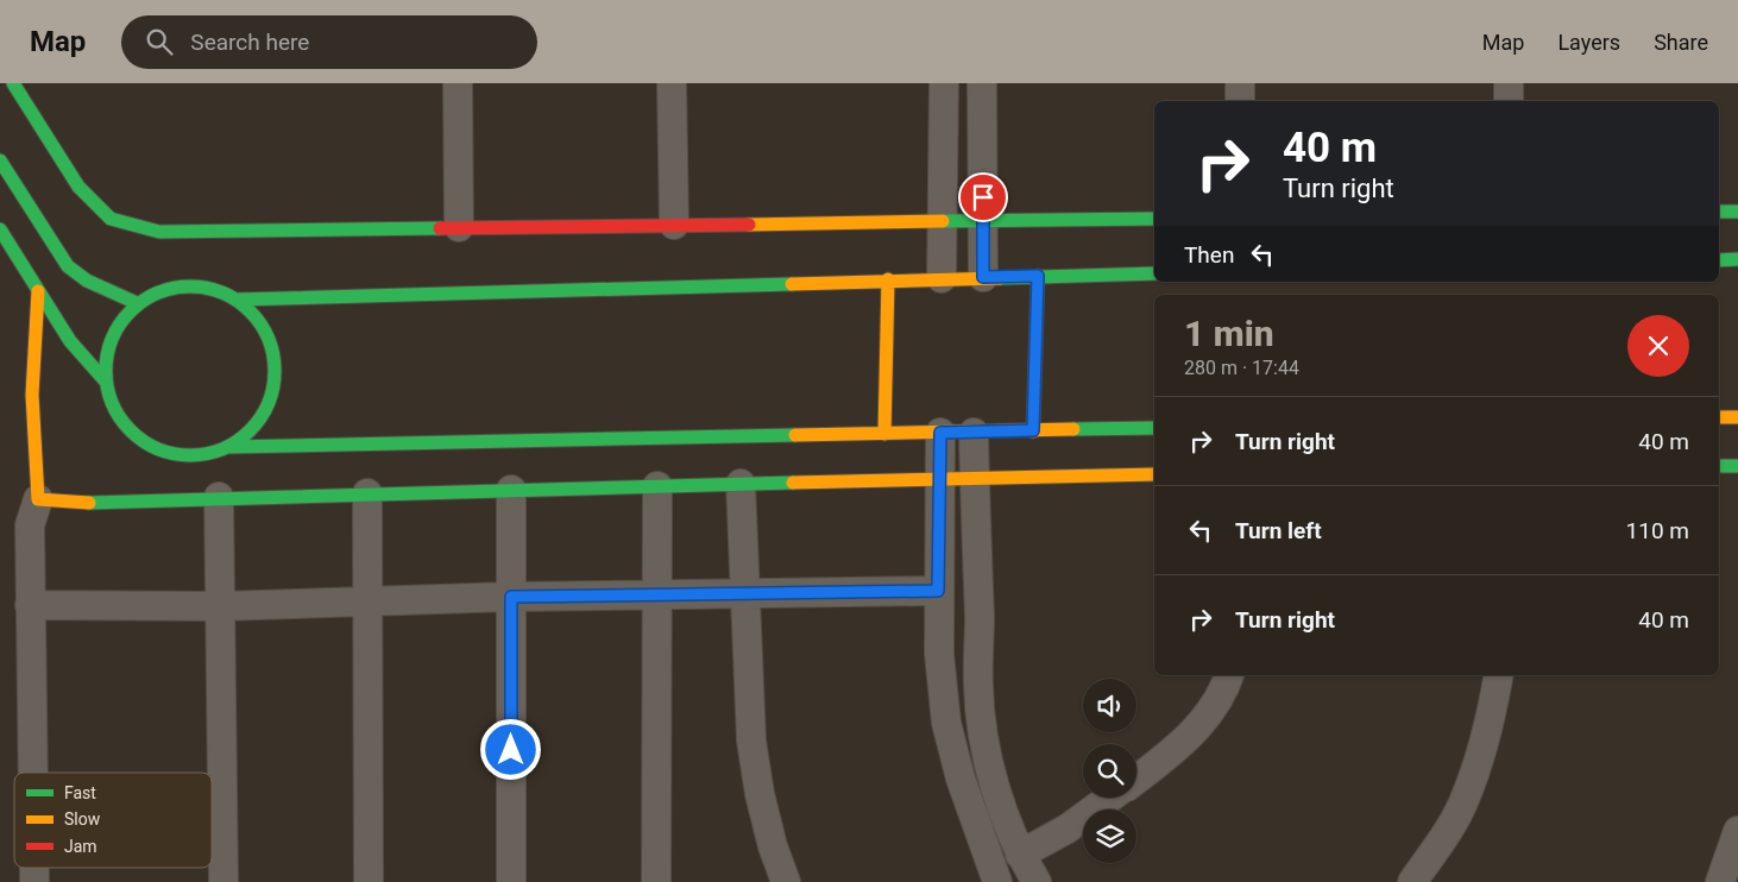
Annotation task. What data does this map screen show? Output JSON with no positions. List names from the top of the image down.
{
  "legend": ["Fast", "Slow", "Jam"],
  "page": {
    "header": "Map",
    "search": "Search here",
    "nav": ["Map", "Layers", "Share"],
    "turn": ["40 m", "Turn right"],
    "then": "Then",
    "heading": ["1 min", "280 m · 17:44"],
    "list": [
      {
        "name": "Turn right",
        "value": "40 m"
      },
      {
        "name": "Turn left",
        "value": "110 m"
      },
      {
        "name": "Turn right",
        "value": "40 m"
      }
    ]
  }
}
